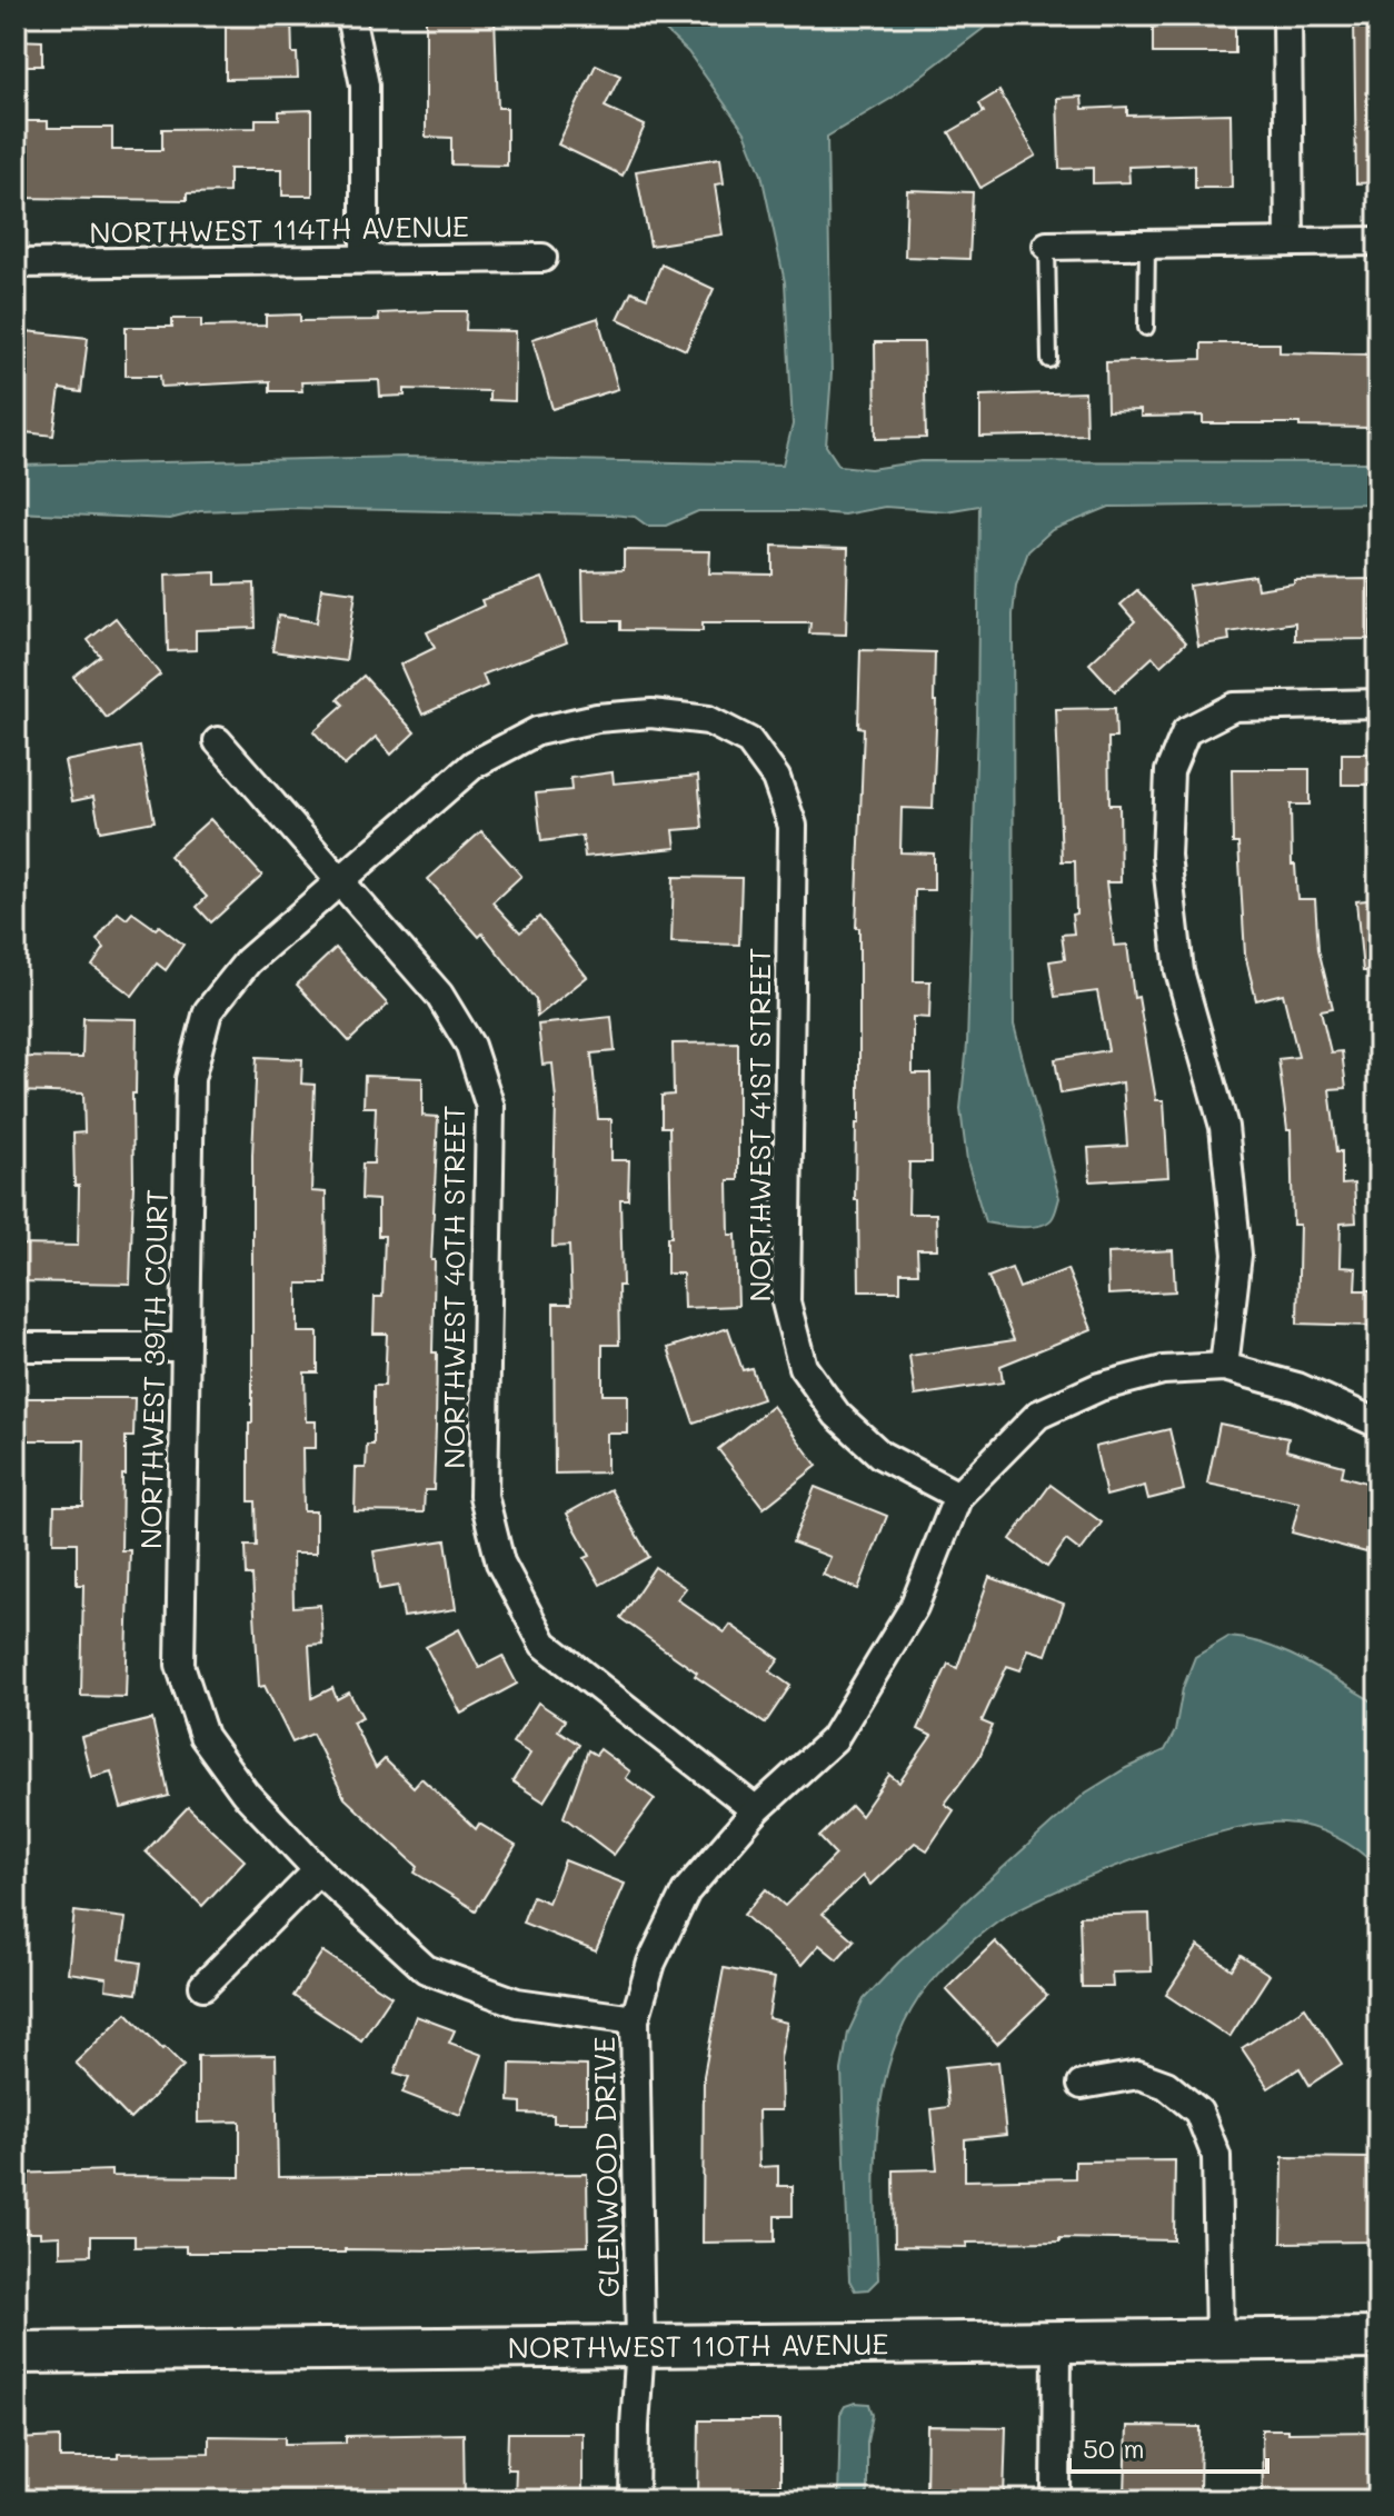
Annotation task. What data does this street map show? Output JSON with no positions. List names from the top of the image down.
{
  "streets": {
    "street": [
      "NORTHWEST 114TH AVENUE",
      "NORTHWEST 41ST STREET",
      "NORTHWEST 40TH STREET",
      "NORTHWEST 39TH COURT",
      "GLENWOOD DRIVE",
      "NORTHWEST 110TH AVENUE"
    ]
  },
  "crossings": [
    ["NORTHWEST 41ST STREET", "NORTHWEST 39TH COURT"],
    ["NORTHWEST 41ST STREET", "GLENWOOD DRIVE"],
    ["NORTHWEST 40TH STREET", "NORTHWEST 39TH COURT"],
    ["NORTHWEST 40TH STREET", "GLENWOOD DRIVE"],
    ["NORTHWEST 39TH COURT", "GLENWOOD DRIVE"],
    ["GLENWOOD DRIVE", "NORTHWEST 110TH AVENUE"]
  ],
  "scale_bar": "50 m"
}
